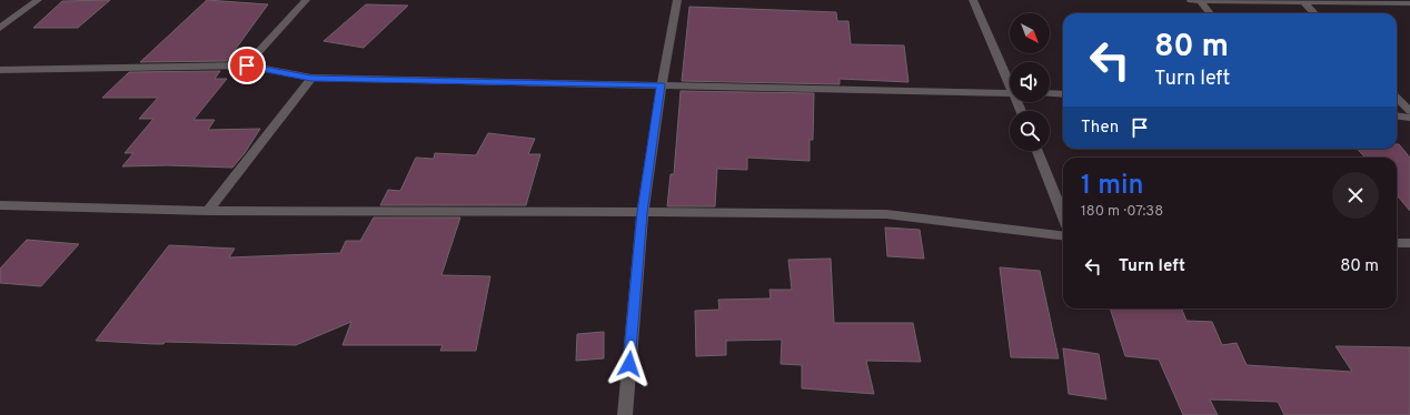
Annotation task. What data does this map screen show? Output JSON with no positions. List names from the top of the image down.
{
  "north": "bottom right",
  "page": {
    "turn": ["80 m", "Turn left"],
    "then": "Then",
    "heading": ["1 min", "180 m · 07:38"],
    "list": [
      {
        "name": "Turn left",
        "value": "80 m"
      }
    ]
  }
}
